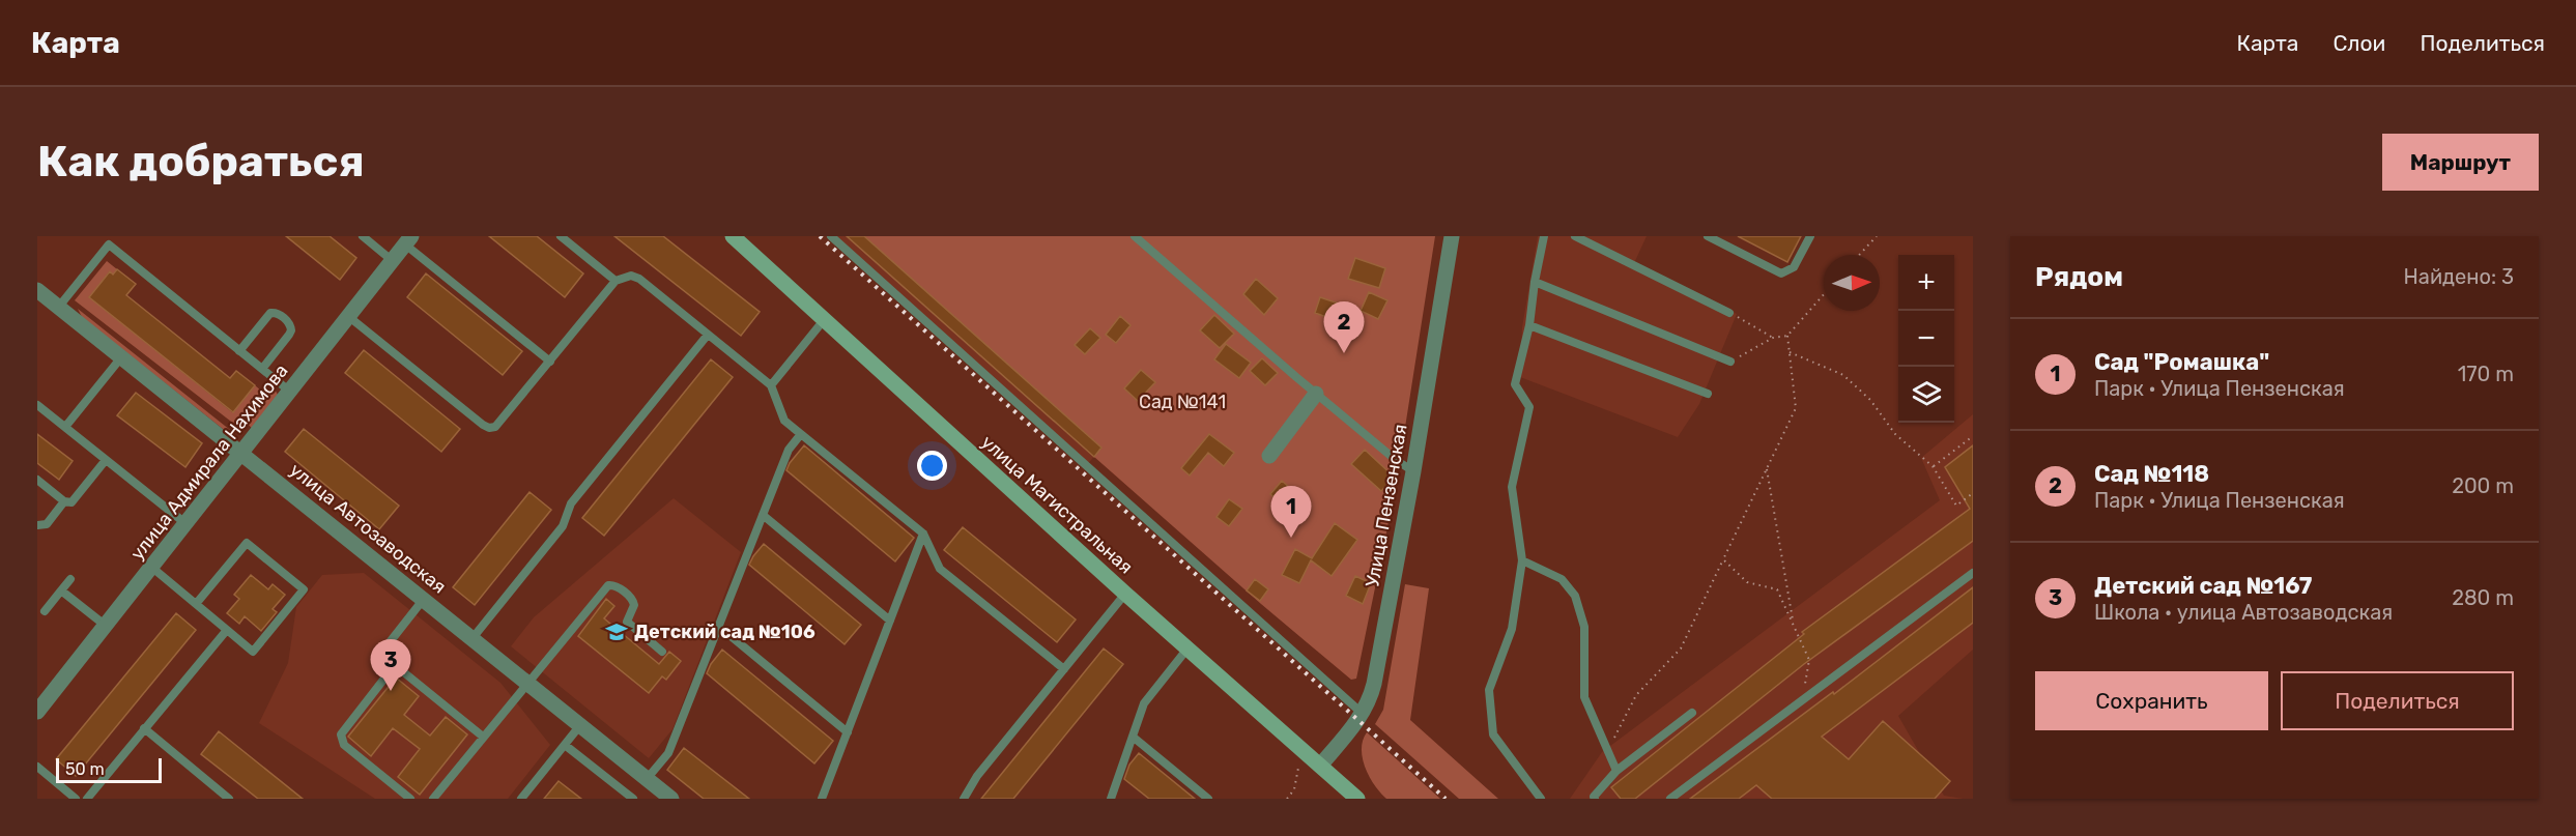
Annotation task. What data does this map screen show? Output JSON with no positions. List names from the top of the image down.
{
  "streets": {
    "main road": ["улица Магистральная"],
    "street": ["улица Адмирала Нахимова", "Улица Пензенская", "улица Автозаводская"]
  },
  "crossings": [
    ["улица Адмирала Нахимова", "улица Автозаводская"],
    ["улица Магистральная", "Улица Пензенская"]
  ],
  "parks": ["Сад №141"],
  "places": {
    "school or university": ["Детский сад №106"]
  },
  "scale_bar": "50 m",
  "north": "right",
  "page": {
    "header": "Карта",
    "nav": ["Карта", "Слои", "Поделиться"],
    "buttons": [
      "Маршрут",
      ["Сохранить", "Поделиться"]
    ],
    "title": "Как добраться",
    "heading": ["Рядом", "Найдено: 3"],
    "map_buttons": ["+", "−"],
    "pins": ["2", "1", "3"],
    "list": [
      {
        "mark": "1",
        "name": "Сад \"Ромашка\"",
        "note": "Парк · Улица Пензенская",
        "value": "170 m"
      },
      {
        "mark": "2",
        "name": "Сад №118",
        "note": "Парк · Улица Пензенская",
        "value": "200 m"
      },
      {
        "mark": "3",
        "name": "Детский сад №167",
        "note": "Школа · улица Автозаводская",
        "value": "280 m"
      }
    ],
    "scale": "50 m"
  }
}
